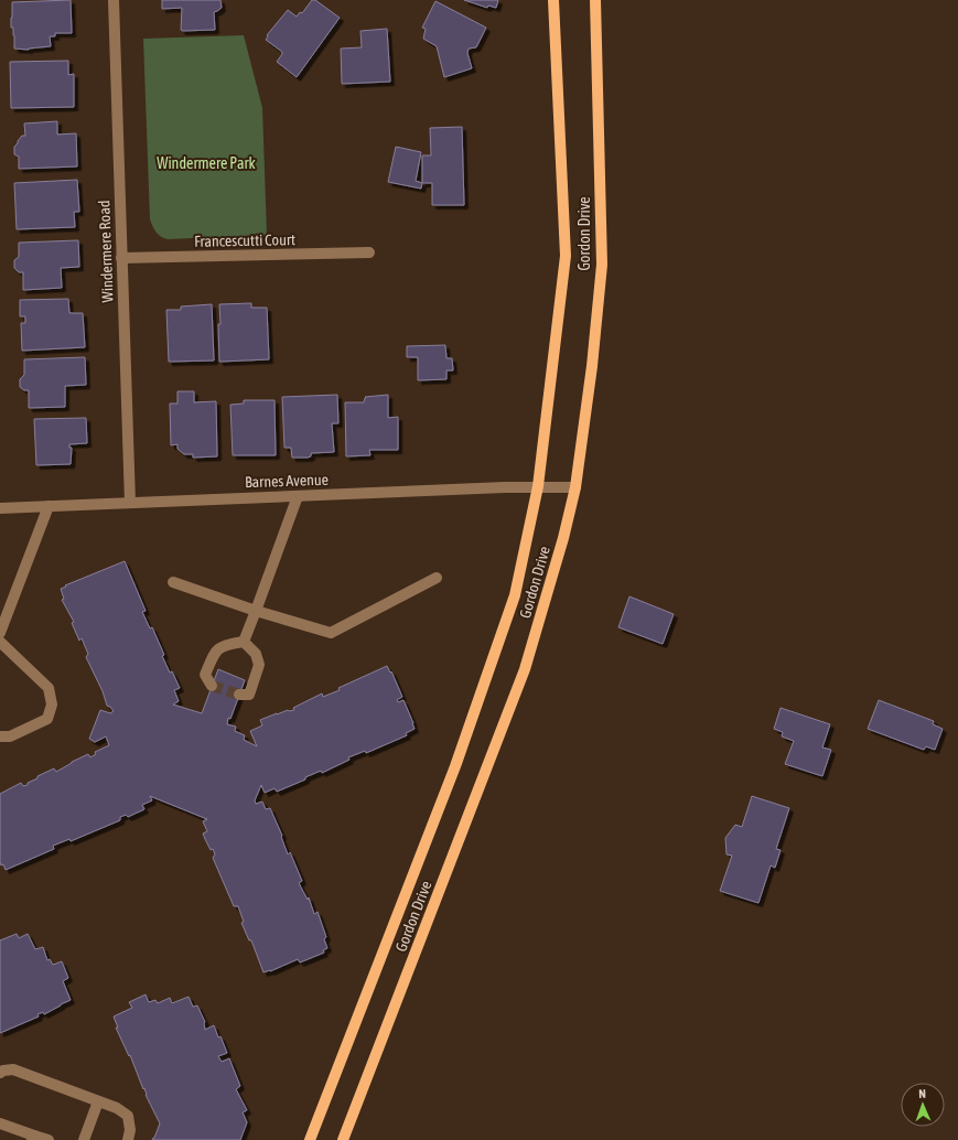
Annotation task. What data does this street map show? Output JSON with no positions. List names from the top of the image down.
{
  "streets": {
    "main road": ["Gordon Drive"],
    "street": ["Francescutti Court", "Windermere Road", "Barnes Avenue"]
  },
  "crossings": [
    ["Gordon Drive", "Barnes Avenue"],
    ["Francescutti Court", "Windermere Road"],
    ["Windermere Road", "Barnes Avenue"]
  ],
  "parks": ["Windermere Park"],
  "north": "top"
}
